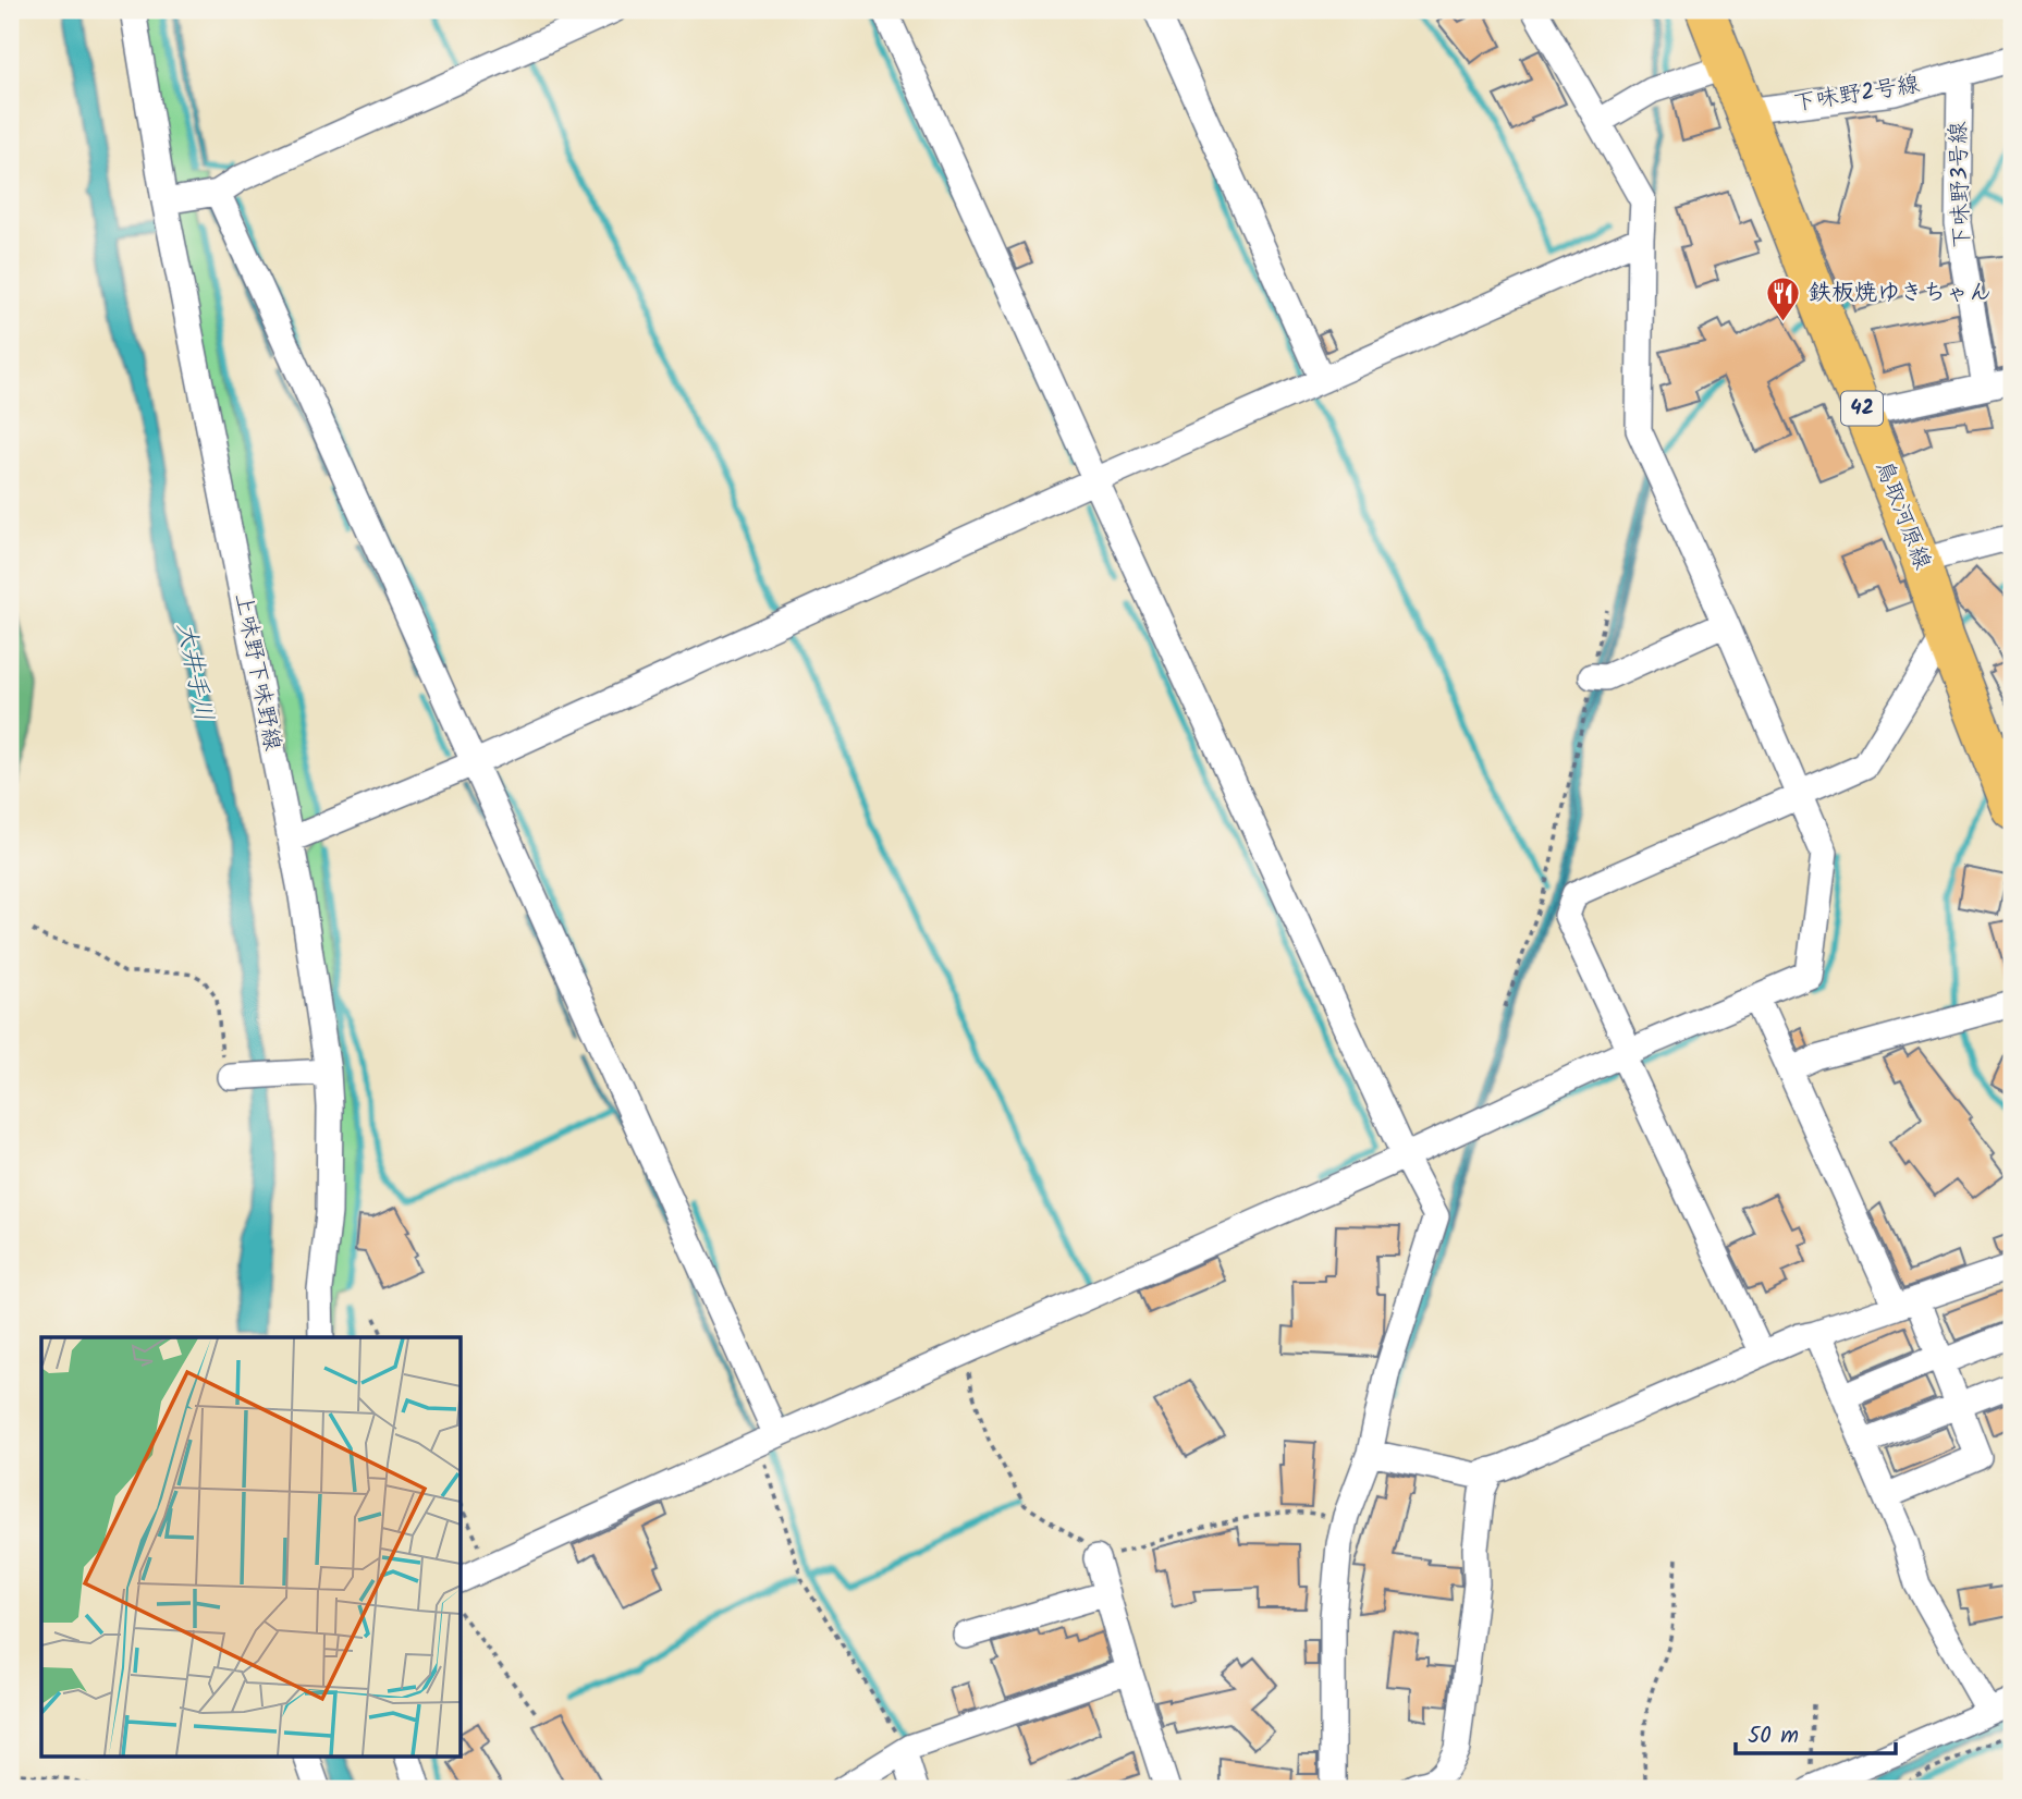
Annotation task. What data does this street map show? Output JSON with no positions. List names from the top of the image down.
{
  "streets": {
    "main road": ["42", "鳥取河原線"],
    "street": ["下味野2号線", "下味野3号線", "上味野下味野線"]
  },
  "crossings": [
    ["下味野2号線", "下味野3号線"],
    ["下味野2号線", "鳥取河原線"]
  ],
  "water": ["大井手川"],
  "places": {
    "restaurant": ["鉄板焼ゆきちゃん"]
  },
  "scale_bar": "50 m"
}
